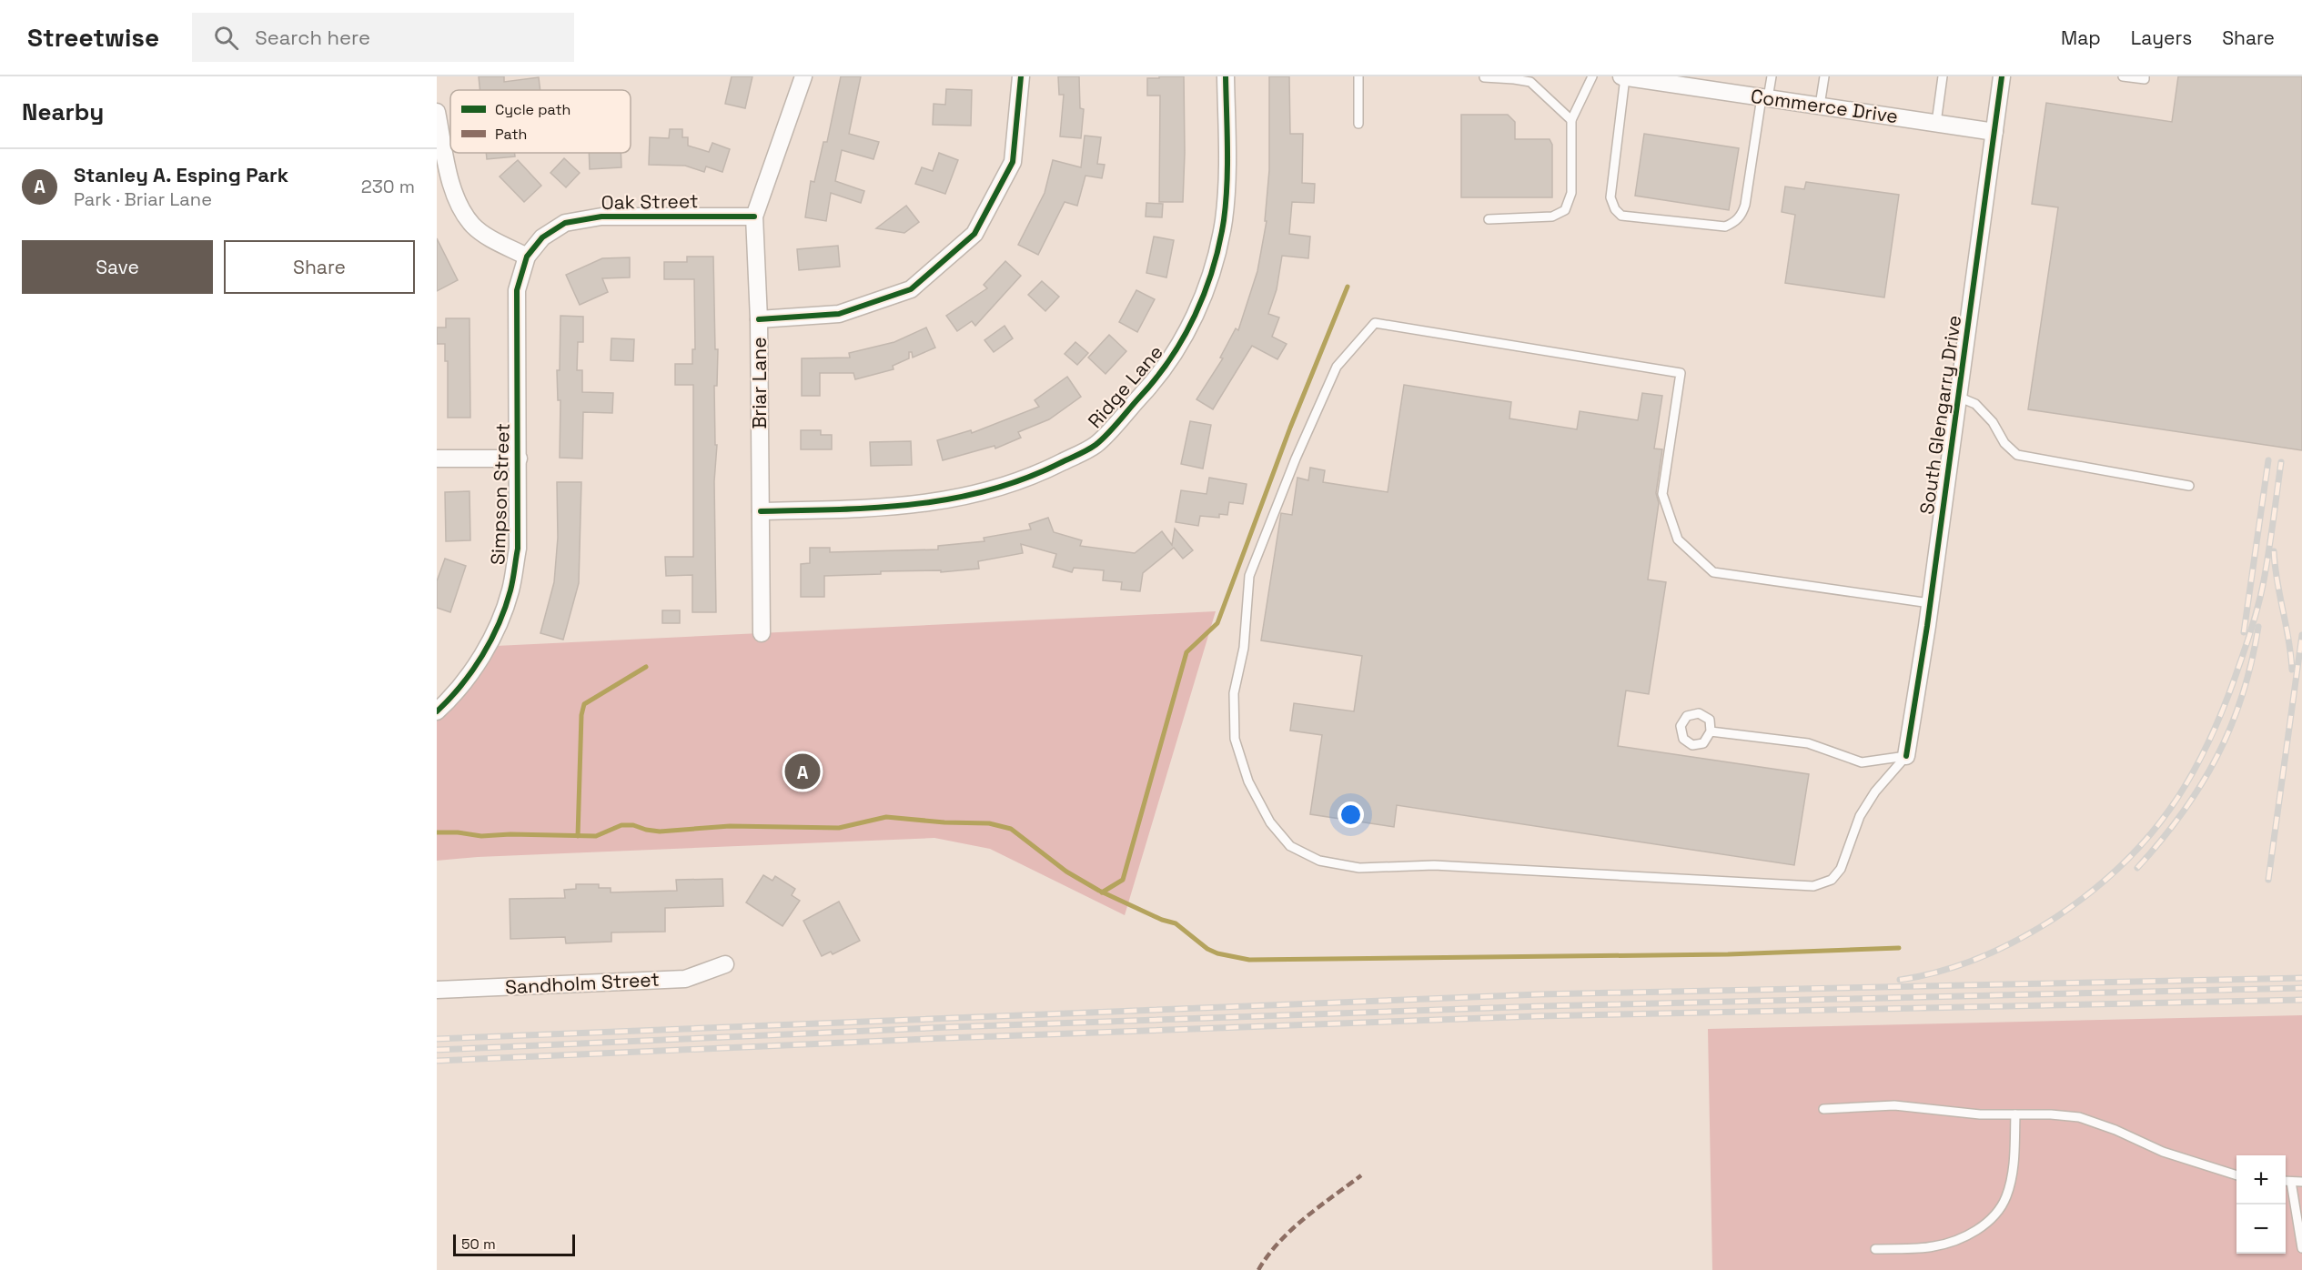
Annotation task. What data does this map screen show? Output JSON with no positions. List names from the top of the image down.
{
  "streets": {
    "street": [
      "Commerce Drive",
      "Oak Street",
      "Briar Lane",
      "Ridge Lane",
      "South Glengarry Drive",
      "Simpson Street",
      "Sandholm Street"
    ]
  },
  "crossings": [
    ["Commerce Drive", "South Glengarry Drive"],
    ["Oak Street", "Briar Lane"],
    ["Oak Street", "Simpson Street"],
    ["Briar Lane", "Ridge Lane"]
  ],
  "legend": ["Cycle path", "Path"],
  "scale_bar": "50 m",
  "page": {
    "header": "Streetwise",
    "search": "Search here",
    "nav": ["Map", "Layers", "Share"],
    "heading": "Nearby",
    "list": [
      {
        "mark": "A",
        "name": "Stanley A. Esping Park",
        "note": "Park · Briar Lane",
        "value": "230 m"
      }
    ],
    "buttons": ["Save", "Share"],
    "pins": "A",
    "map_buttons": ["+", "−"],
    "scale": "50 m"
  }
}
